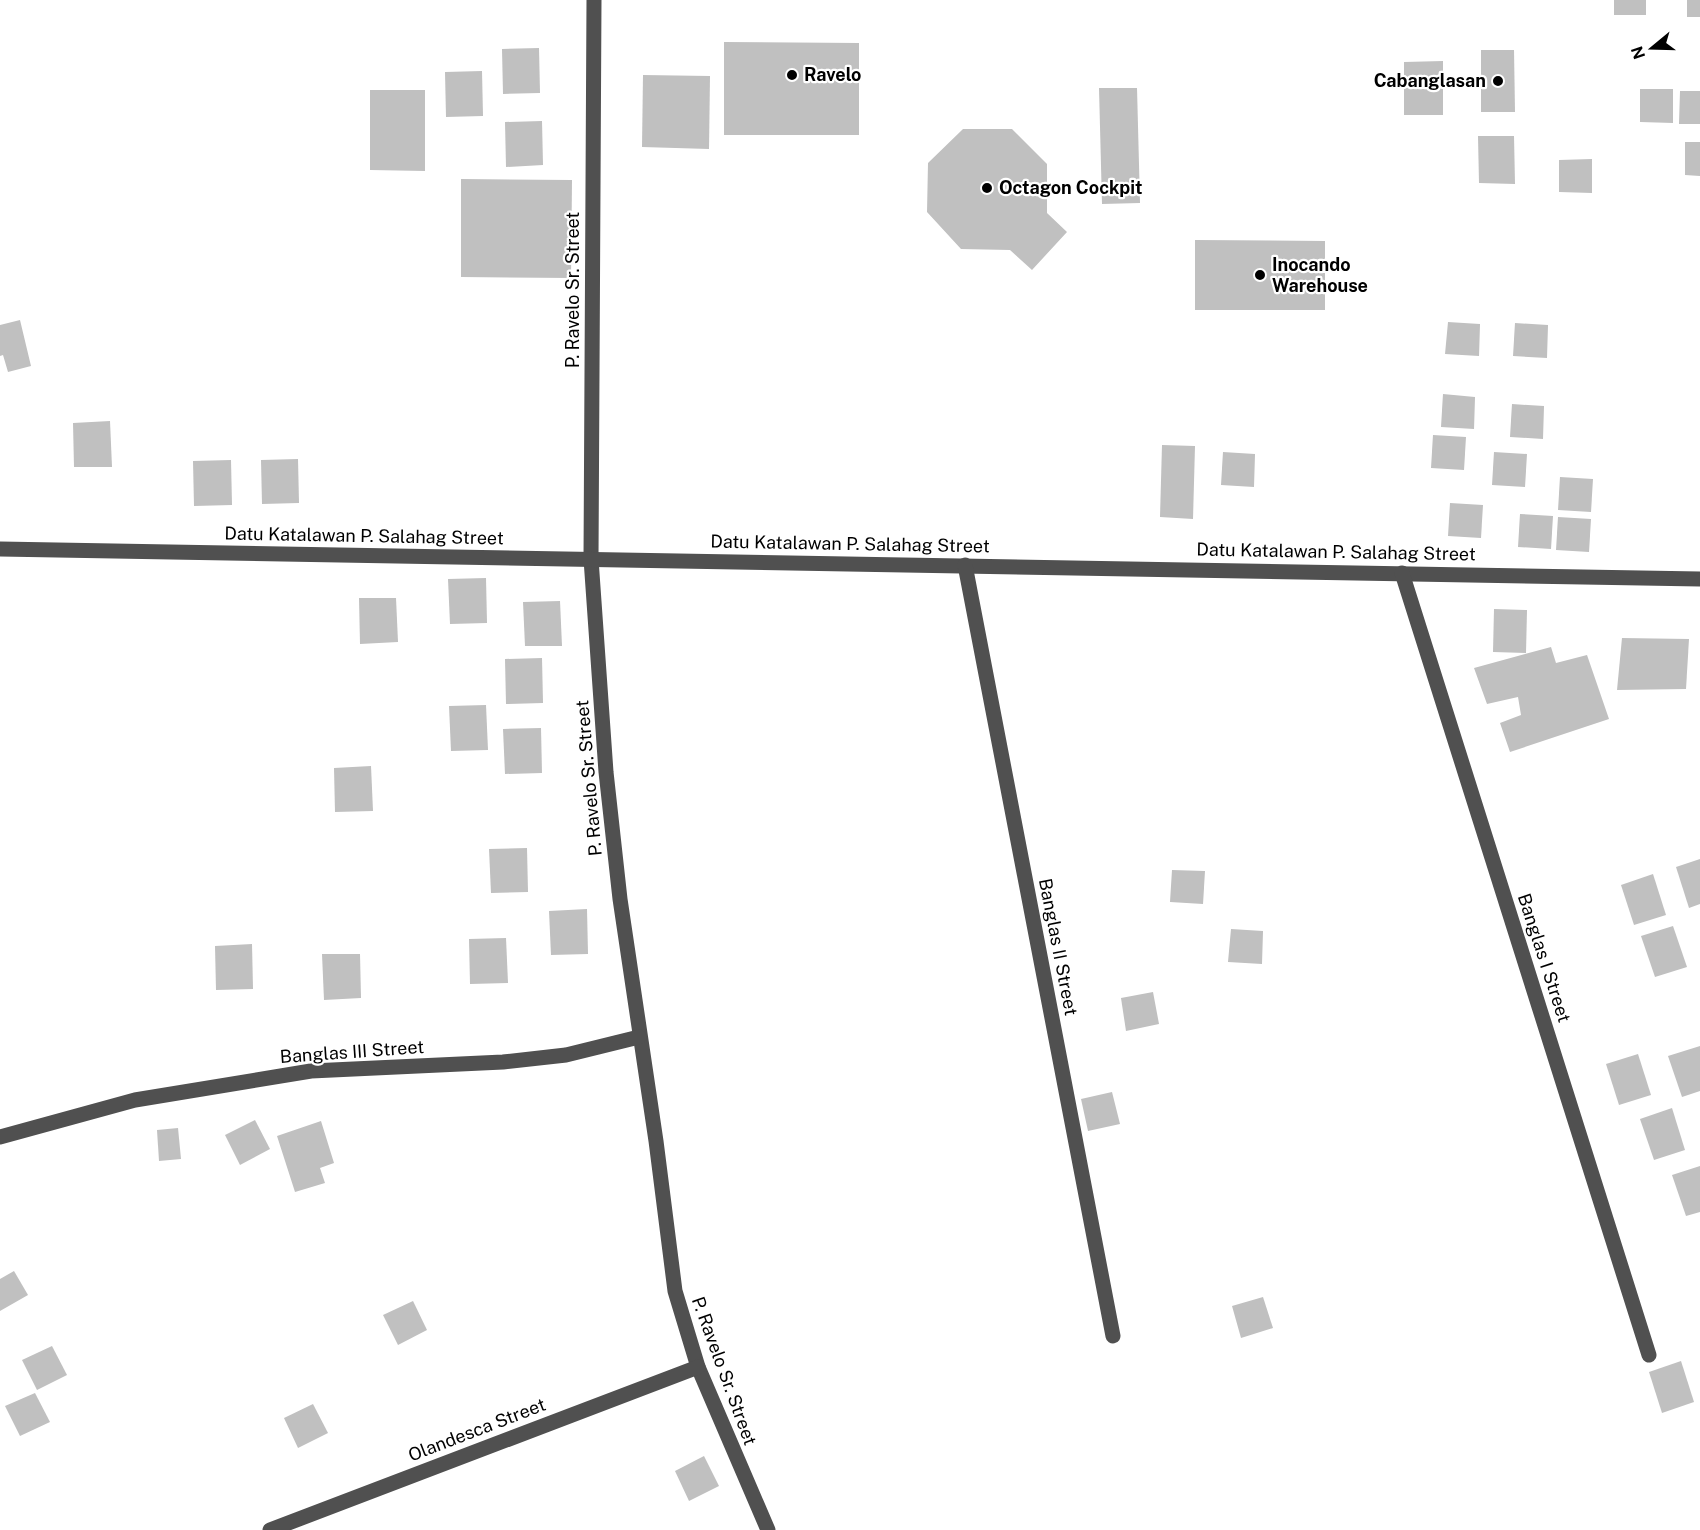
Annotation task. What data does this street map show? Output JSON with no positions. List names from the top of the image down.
{
  "streets": {
    "street": [
      "P. Ravelo Sr. Street",
      "Datu Katalawan P. Salahag Street",
      "Banglas II Street",
      "Banglas I Street",
      "Banglas III Street",
      "Olandesca Street"
    ]
  },
  "crossings": [
    ["P. Ravelo Sr. Street", "Datu Katalawan P. Salahag Street"],
    ["P. Ravelo Sr. Street", "Banglas III Street"],
    ["P. Ravelo Sr. Street", "Olandesca Street"],
    ["Datu Katalawan P. Salahag Street", "Banglas II Street"],
    ["Datu Katalawan P. Salahag Street", "Banglas I Street"]
  ],
  "places": [
    "Ravelo",
    "Cabanglasan",
    "Octagon Cockpit",
    "Inocando Warehouse"
  ],
  "north": "left"
}
